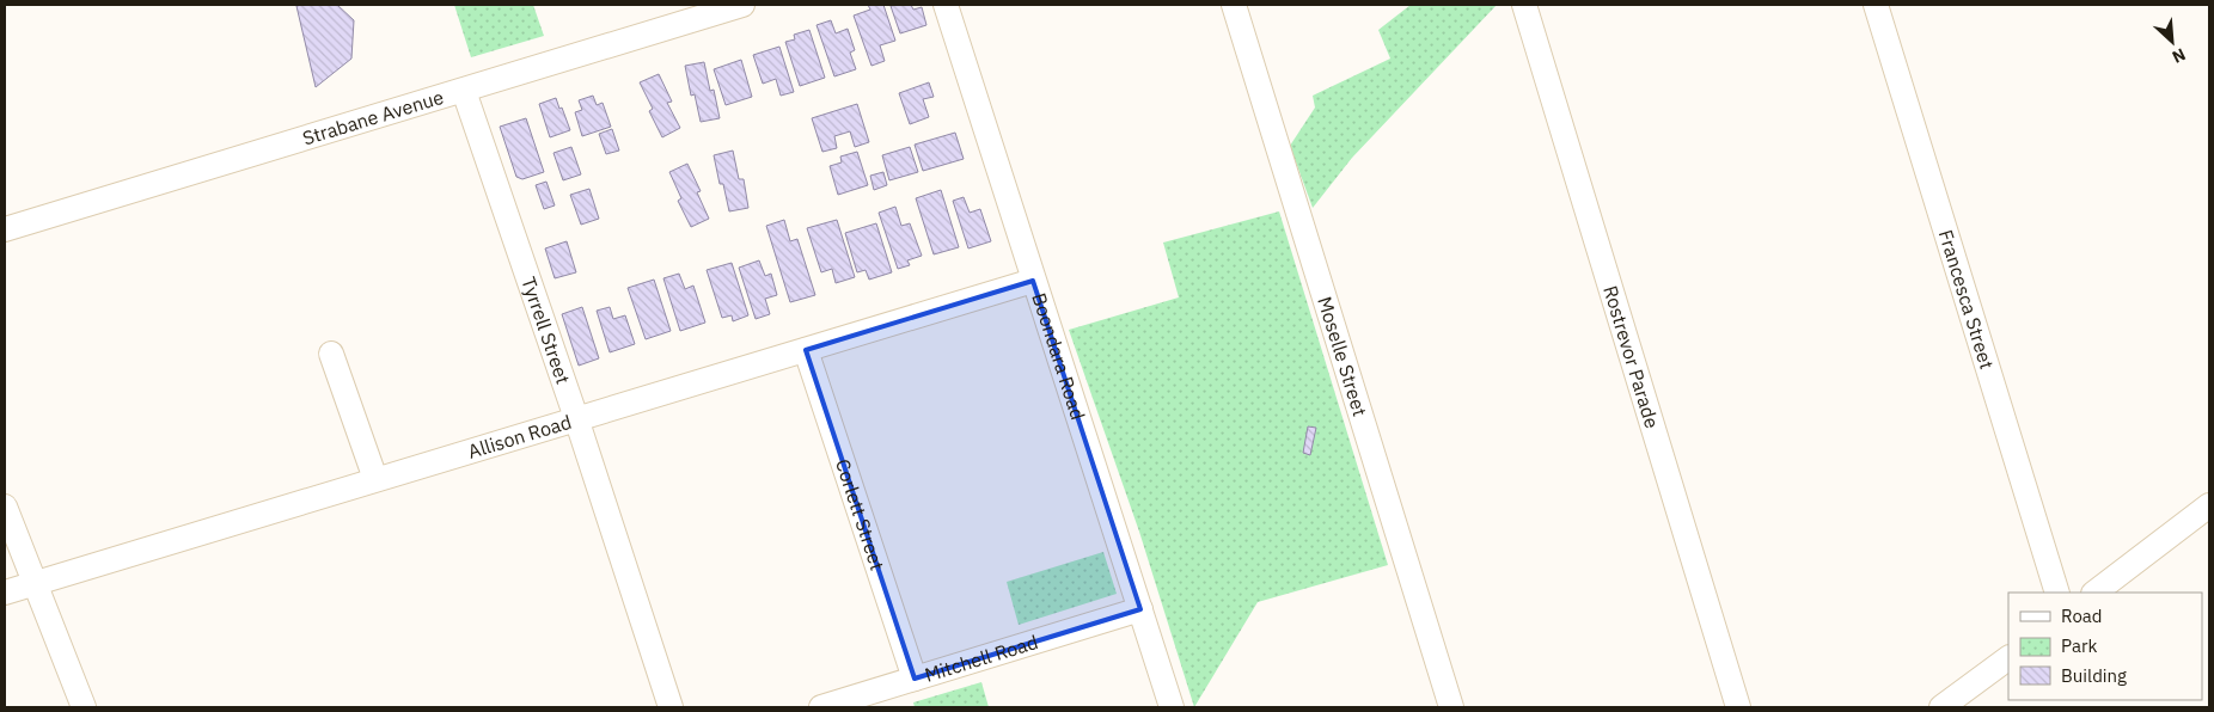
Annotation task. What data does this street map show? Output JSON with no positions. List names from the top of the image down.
{
  "streets": {
    "street": [
      "Strabane Avenue",
      "Francesca Street",
      "Tyrrell Street",
      "Boondara Road",
      "Moselle Street",
      "Rostrevor Parade",
      "Allison Road",
      "Corlett Street",
      "Mitchell Road"
    ]
  },
  "crossings": [
    ["Strabane Avenue", "Tyrrell Street"],
    ["Tyrrell Street", "Allison Road"],
    ["Boondara Road", "Allison Road"],
    ["Boondara Road", "Mitchell Road"],
    ["Allison Road", "Corlett Street"],
    ["Corlett Street", "Mitchell Road"]
  ],
  "legend": ["Road", "Park", "Building"],
  "north": "bottom right"
}
